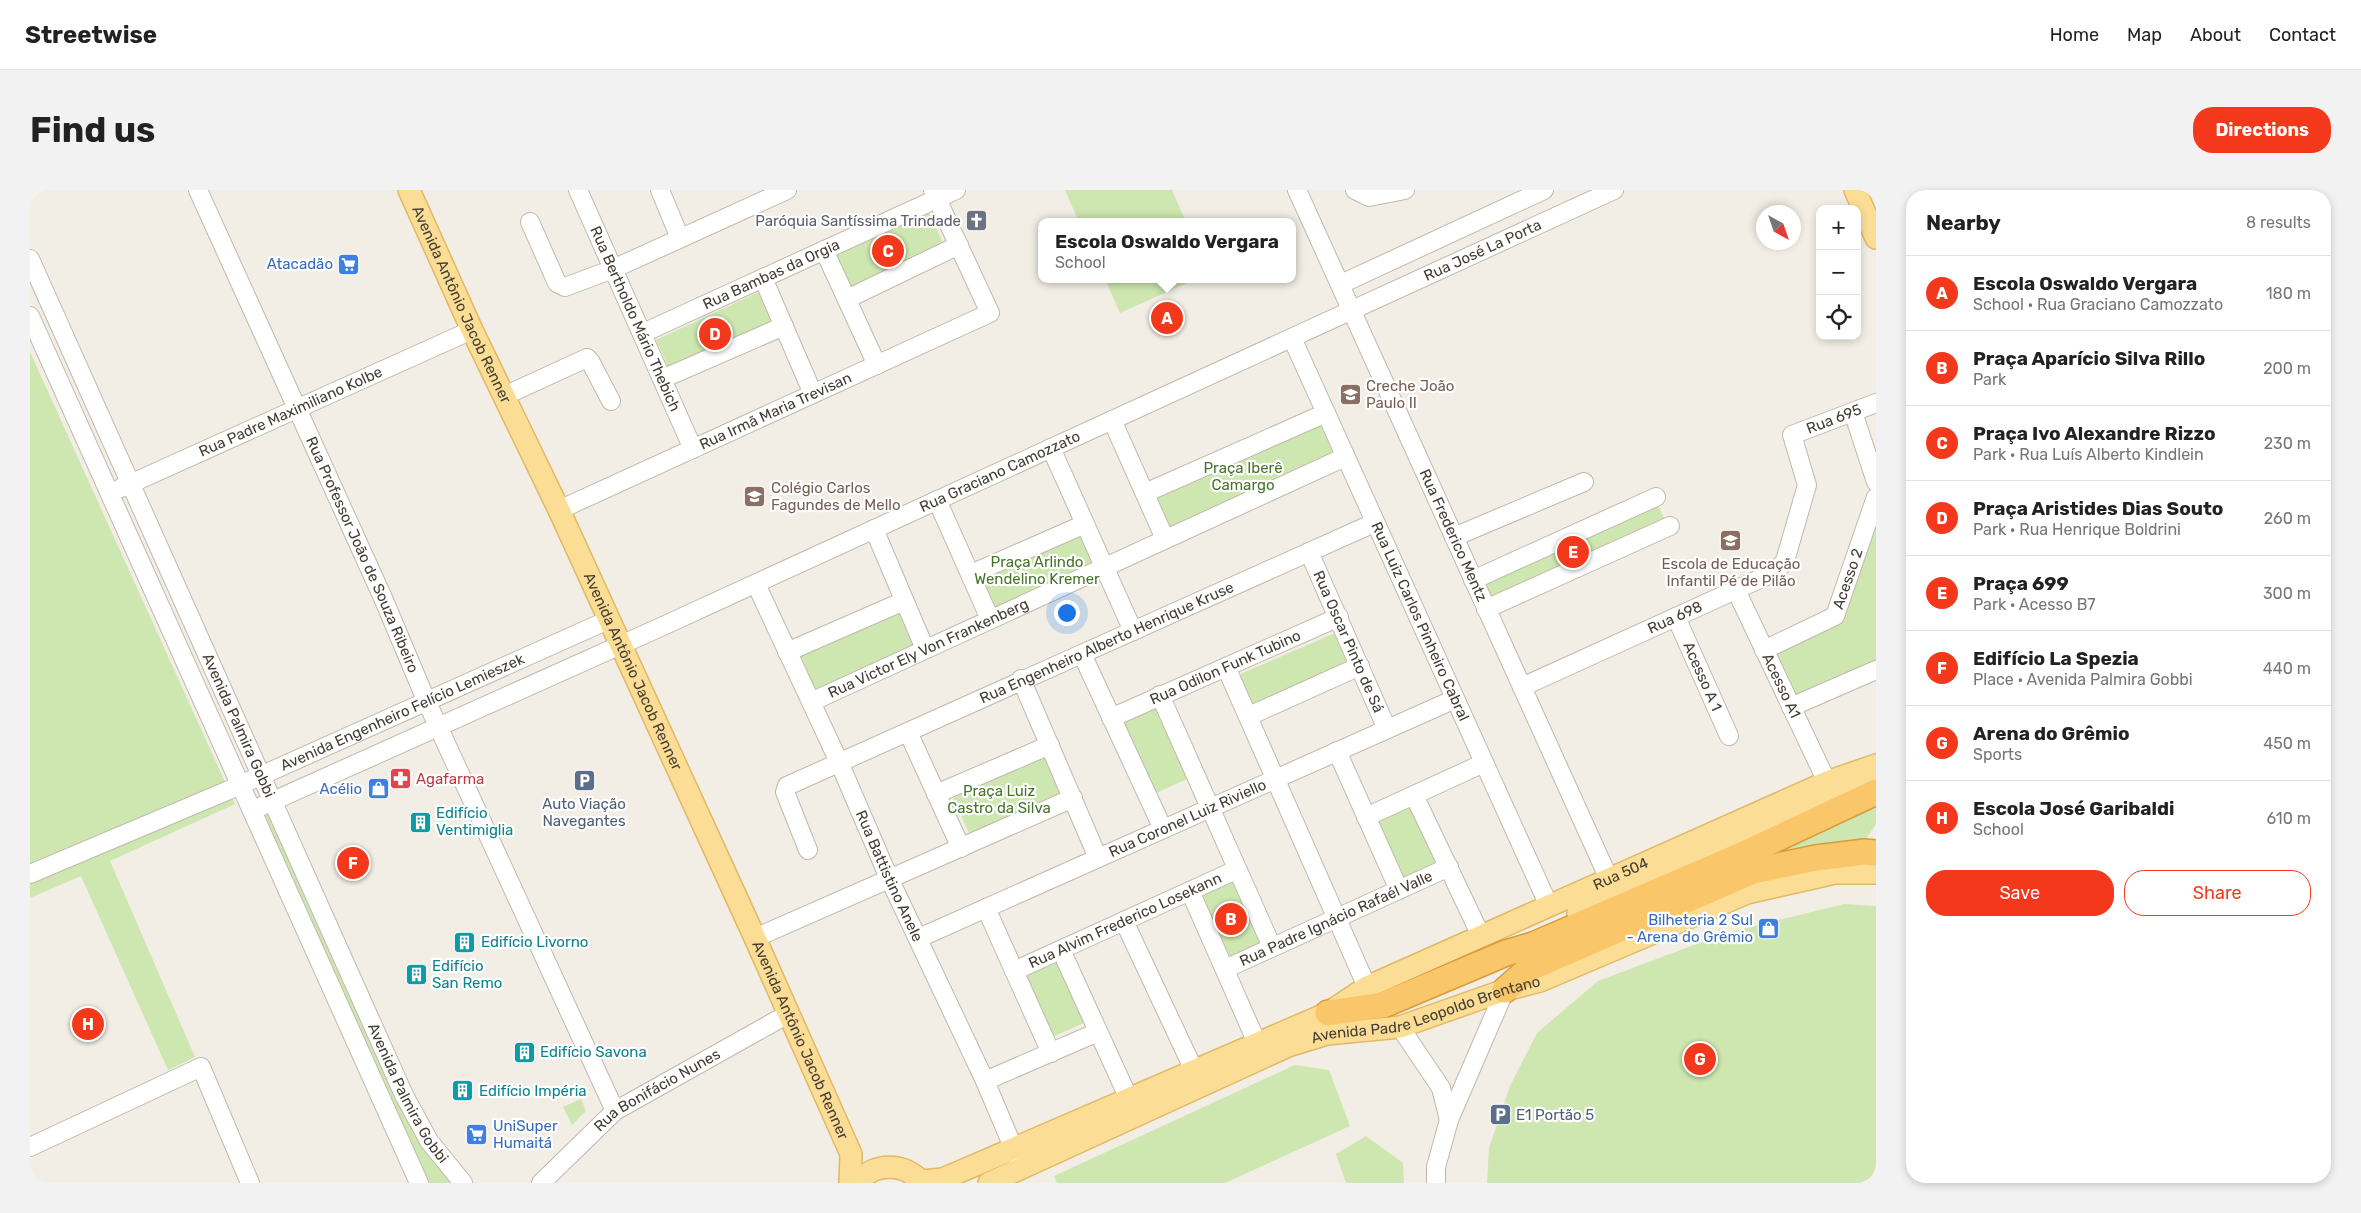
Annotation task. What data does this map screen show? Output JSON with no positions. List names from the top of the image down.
{
  "streets": {
    "main road": ["Avenida Antônio Jacob Renner", "Rua 504", "Avenida Padre Leopoldo Brentano"],
    "street": [
      "Rua José La Porta",
      "Rua Bambas da Orgia",
      "Rua Bertholdo Mário Thebich",
      "Rua Padre Maximiliano Kolbe",
      "Rua Irmã Maria Trevisan",
      "Rua 695",
      "Rua Graciano Camozzato",
      "Rua Frederico Mentz",
      "Rua Professor João de Souza Ribeiro",
      "Acesso 2",
      "Rua 698",
      "Rua Luiz Carlos Pinheiro Cabral",
      "Rua Oscar Pinto de Sá",
      "Rua Engenheiro Alberto Henrique Kruse",
      "Rua Victor Ely Von Frankenberg",
      "Rua Odilon Funk Tubino",
      "Acesso A 1",
      "Acesso A1",
      "Avenida Engenheiro Felício Lemieszek",
      "Avenida Palmira Gobbi",
      "Rua Coronel Luiz Riviello",
      "Rua Battistino Anele",
      "Rua Padre Ignácio Rafaél Valle",
      "Rua Alvim Frederico Losekann",
      "Rua Bonifácio Nunes"
    ]
  },
  "crossings": [
    ["Rua José La Porta", "Rua Graciano Camozzato"],
    ["Rua José La Porta", "Rua Frederico Mentz"],
    ["Rua Bambas da Orgia", "Rua Bertholdo Mário Thebich"],
    ["Avenida Antônio Jacob Renner", "Rua Padre Maximiliano Kolbe"],
    ["Avenida Antônio Jacob Renner", "Rua Irmã Maria Trevisan"],
    ["Avenida Antônio Jacob Renner", "Rua Graciano Camozzato"],
    ["Avenida Antônio Jacob Renner", "Avenida Engenheiro Felício Lemieszek"],
    ["Avenida Antônio Jacob Renner", "Rua Bonifácio Nunes"],
    ["Rua Bertholdo Mário Thebich", "Rua Irmã Maria Trevisan"],
    ["Rua Padre Maximiliano Kolbe", "Rua Professor João de Souza Ribeiro"],
    ["Rua Padre Maximiliano Kolbe", "Avenida Palmira Gobbi"],
    ["Rua 695", "Rua 698"],
    ["Rua Graciano Camozzato", "Rua Frederico Mentz"],
    ["Rua Graciano Camozzato", "Rua Luiz Carlos Pinheiro Cabral"],
    ["Rua Graciano Camozzato", "Avenida Engenheiro Felício Lemieszek"],
    ["Rua Graciano Camozzato", "Rua Battistino Anele"],
    ["Rua Frederico Mentz", "Rua 698"],
    ["Rua Frederico Mentz", "Rua 504"],
    ["Rua Professor João de Souza Ribeiro", "Avenida Engenheiro Felício Lemieszek"],
    ["Rua Professor João de Souza Ribeiro", "Rua Bonifácio Nunes"],
    ["Acesso 2", "Acesso A1"],
    ["Rua 698", "Acesso A 1"],
    ["Rua 698", "Acesso A1"],
    ["Rua Luiz Carlos Pinheiro Cabral", "Rua Engenheiro Alberto Henrique Kruse"],
    ["Rua Luiz Carlos Pinheiro Cabral", "Rua Victor Ely Von Frankenberg"],
    ["Rua Luiz Carlos Pinheiro Cabral", "Rua Coronel Luiz Riviello"],
    ["Rua Luiz Carlos Pinheiro Cabral", "Rua 504"],
    ["Rua Oscar Pinto de Sá", "Rua Engenheiro Alberto Henrique Kruse"],
    ["Rua Oscar Pinto de Sá", "Rua Odilon Funk Tubino"],
    ["Rua Oscar Pinto de Sá", "Rua Coronel Luiz Riviello"],
    ["Rua Engenheiro Alberto Henrique Kruse", "Rua Battistino Anele"],
    ["Rua Victor Ely Von Frankenberg", "Rua Battistino Anele"],
    ["Acesso A1", "Rua 504"],
    ["Avenida Engenheiro Felício Lemieszek", "Avenida Palmira Gobbi"],
    ["Rua Coronel Luiz Riviello", "Rua Battistino Anele"],
    ["Rua 504", "Avenida Padre Leopoldo Brentano"],
    ["Rua Battistino Anele", "Avenida Padre Leopoldo Brentano"]
  ],
  "parks": ["Praça Iberê Camargo", "Praça Arlindo Wendelino Kremer", "Praça Luiz Castro da Silva"],
  "places": {
    "church": ["Paróquia Santíssima Trindade"],
    "supermarket": ["Atacadão", "UniSuper Humaitá"],
    "school or university": ["Creche João Paulo II", "Colégio Carlos Fagundes de Mello", "Escola de Educação Infantil Pé de Pilão"],
    "pharmacy": ["Agafarma"],
    "parking": ["Auto Viação Navegantes", "E1 Portão 5"],
    "shop": ["Acélio", "Bilheteria 2 Sul - Arena do Grêmio"],
    "building": [
      "Edifício Ventimiglia",
      "Edifício Livorno",
      "Edifício San Remo",
      "Edifício Savona",
      "Edifício Impéria"
    ]
  },
  "north": "bottom right",
  "page": {
    "header": "Streetwise",
    "nav": [
      "Home",
      "Map",
      "About",
      "Contact"
    ],
    "buttons": [
      "Directions",
      ["Save", "Share"]
    ],
    "title": "Find us",
    "heading": ["Nearby", "8 results"],
    "map_buttons": ["+", "−"],
    "popup": ["Escola Oswaldo Vergara", "School"],
    "pins": [
      "C",
      "A",
      "D",
      "E",
      "F",
      "B",
      "H",
      "G"
    ],
    "list": [
      {
        "mark": "A",
        "name": "Escola Oswaldo Vergara",
        "note": "School · Rua Graciano Camozzato",
        "value": "180 m"
      },
      {
        "mark": "B",
        "name": "Praça Aparício Silva Rillo",
        "note": "Park",
        "value": "200 m"
      },
      {
        "mark": "C",
        "name": "Praça Ivo Alexandre Rizzo",
        "note": "Park · Rua Luís Alberto Kindlein",
        "value": "230 m"
      },
      {
        "mark": "D",
        "name": "Praça Aristides Dias Souto",
        "note": "Park · Rua Henrique Boldrini",
        "value": "260 m"
      },
      {
        "mark": "E",
        "name": "Praça 699",
        "note": "Park · Acesso B7",
        "value": "300 m"
      },
      {
        "mark": "F",
        "name": "Edifício La Spezia",
        "note": "Place · Avenida Palmira Gobbi",
        "value": "440 m"
      },
      {
        "mark": "G",
        "name": "Arena do Grêmio",
        "note": "Sports",
        "value": "450 m"
      },
      {
        "mark": "H",
        "name": "Escola José Garibaldi",
        "note": "School",
        "value": "610 m"
      }
    ]
  }
}
